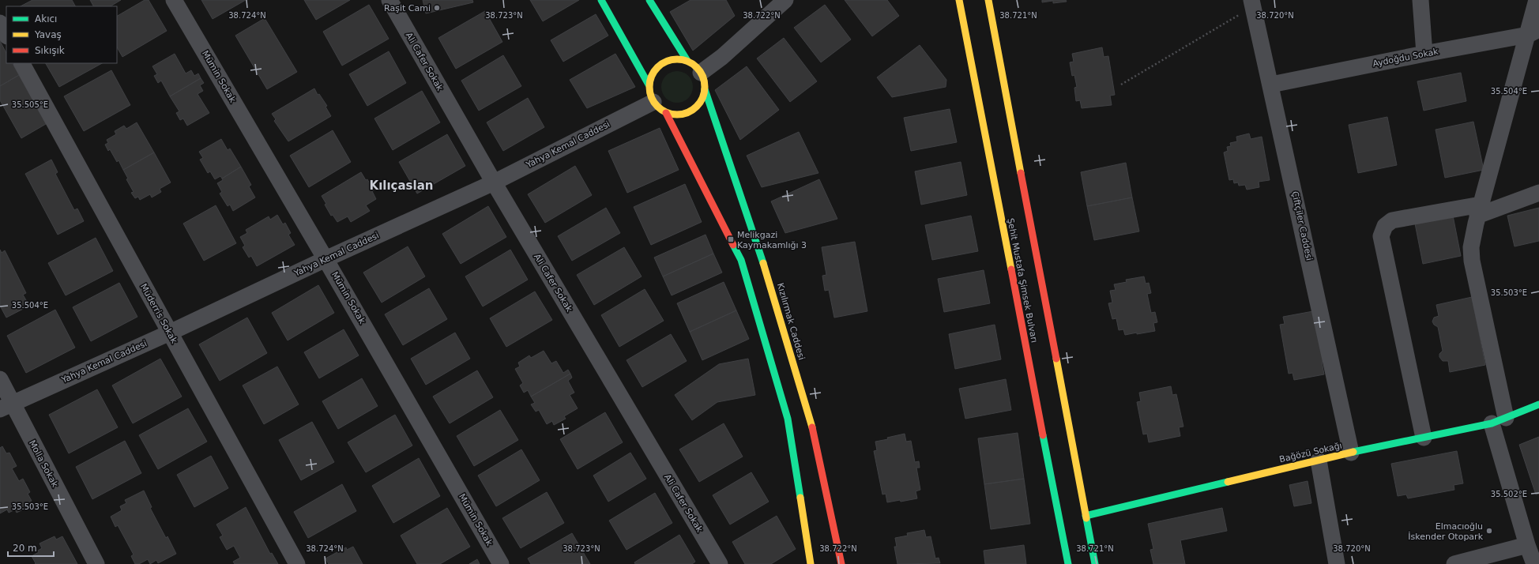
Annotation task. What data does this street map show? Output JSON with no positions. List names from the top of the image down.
{
  "streets": {
    "main road": ["Şehit Mustafa Şimsek Bulvarı", "Kızılırmak Caddesi", "Bağözü Sokağı"],
    "street": [
      "Aydoğdu Sokak",
      "Ali Cafer Sokak",
      "Mümin Sokak",
      "Yahya Kemal Caddesi",
      "Çiftçiler Caddesi",
      "Müderris Sokak",
      "Molla Sokak"
    ]
  },
  "crossings": [
    ["Aydoğdu Sokak", "Çiftçiler Caddesi"],
    ["Ali Cafer Sokak", "Yahya Kemal Caddesi"],
    ["Mümin Sokak", "Yahya Kemal Caddesi"],
    ["Yahya Kemal Caddesi", "Müderris Sokak"],
    ["Yahya Kemal Caddesi", "Kızılırmak Caddesi"],
    ["Yahya Kemal Caddesi", "Molla Sokak"],
    ["Çiftçiler Caddesi", "Bağözü Sokağı"]
  ],
  "districts": ["Kılıçaslan"],
  "places": {
    "other": ["Raşit Cami", "Elmacıoğlu İskender Otopark"],
    "transit": ["Melikgazi Kaymakamlığı 3"]
  },
  "legend": ["Akıcı", "Yavaş", "Sıkışık"],
  "scale_bar": "20 m",
  "coordinates": [
    "38.724°N",
    "38.723°N",
    "38.722°N",
    "38.721°N",
    "38.720°N",
    "35.504°E",
    "35.505°E",
    "35.503°E",
    "35.502°E"
  ]
}
